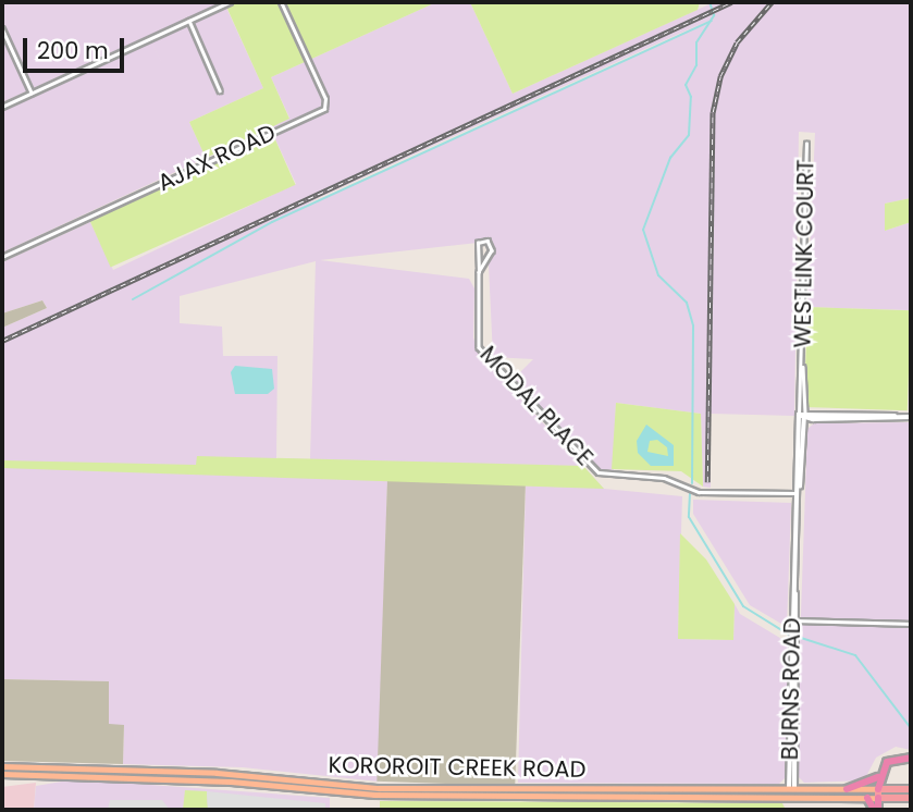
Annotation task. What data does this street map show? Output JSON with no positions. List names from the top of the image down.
{
  "streets": {
    "highway": ["KOROROIT CREEK ROAD"],
    "street": [
      "AJAX ROAD",
      "WESTLINK COURT",
      "MODAL PLACE",
      "BURNS ROAD"
    ]
  },
  "crossings": [
    ["WESTLINK COURT", "BURNS ROAD"],
    ["MODAL PLACE", "BURNS ROAD"],
    ["BURNS ROAD", "KOROROIT CREEK ROAD"]
  ],
  "scale_bar": "200 m"
}
